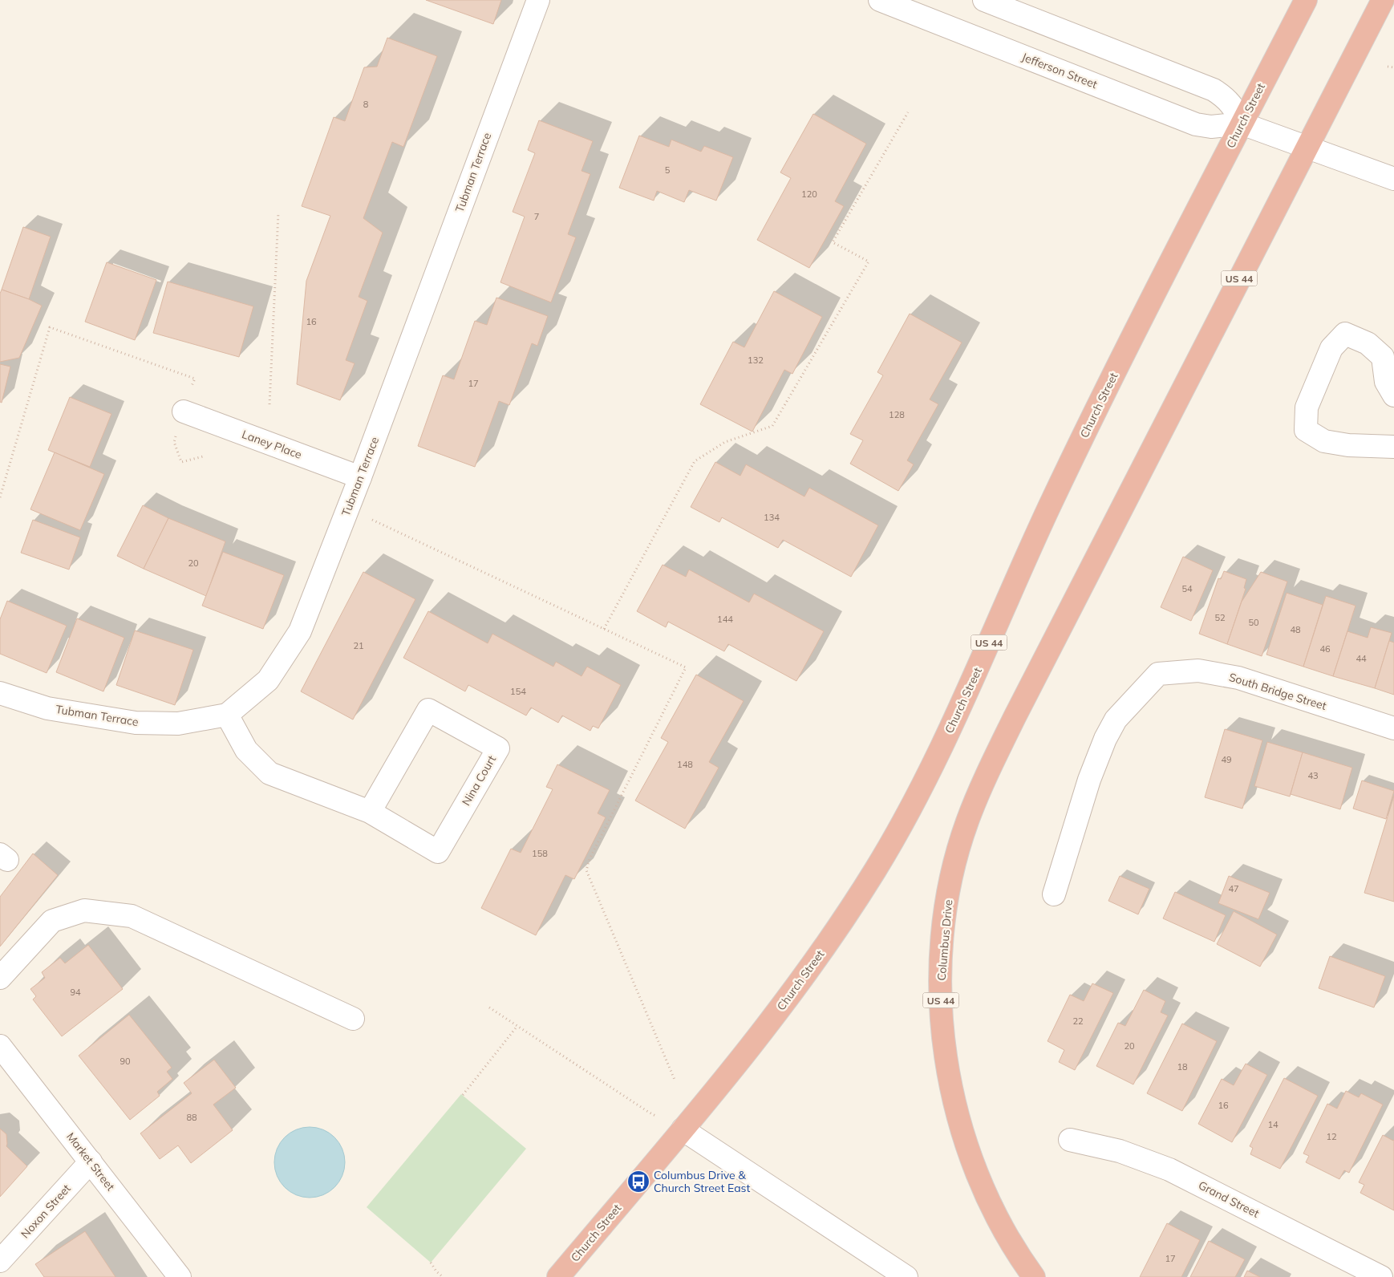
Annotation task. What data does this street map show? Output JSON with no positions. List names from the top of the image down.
{
  "streets": {
    "highway": ["Church Street", "US 44", "Columbus Drive"],
    "street": [
      "Jefferson Street",
      "Tubman Terrace",
      "Laney Place",
      "South Bridge Street",
      "Nina Court",
      "Market Street",
      "Grand Street",
      "Noxon Street"
    ]
  },
  "crossings": [
    ["Jefferson Street", "Church Street"],
    ["Jefferson Street", "US 44"],
    ["Jefferson Street", "Columbus Drive"],
    ["Tubman Terrace", "Laney Place"],
    ["Tubman Terrace", "Nina Court"],
    ["US 44", "Columbus Drive"],
    ["Market Street", "Noxon Street"]
  ],
  "places": {
    "bus stop": ["Columbus Drive & Church Street East"]
  },
  "house_numbers": [
    "8",
    "5",
    "120",
    "7",
    "16",
    "132",
    "17",
    "128",
    "134",
    "20",
    "54",
    "52",
    "144",
    "50",
    "48",
    "21",
    "46",
    "44",
    "154",
    "49",
    "148",
    "43",
    "158",
    "47",
    "94",
    "22",
    "20",
    "90",
    "18",
    "16",
    "88",
    "14",
    "12",
    "17"
  ]
}
